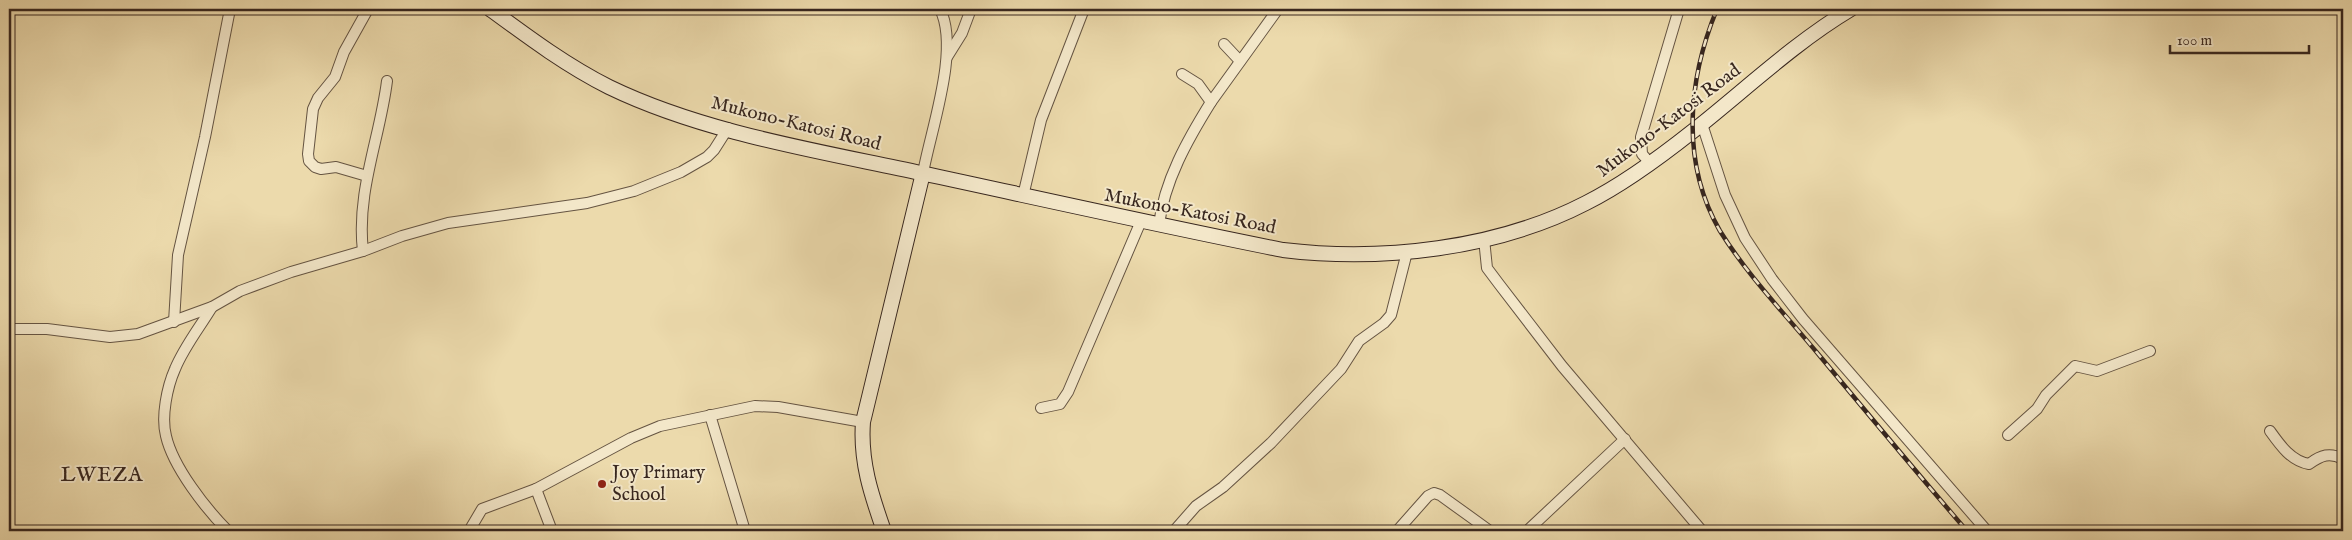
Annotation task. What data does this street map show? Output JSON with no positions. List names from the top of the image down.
{
  "streets": {
    "main road": ["Mukono-Katosi Road"]
  },
  "districts": ["LWEZA"],
  "places": ["Joy Primary School"],
  "scale_bar": "100 m"
}
